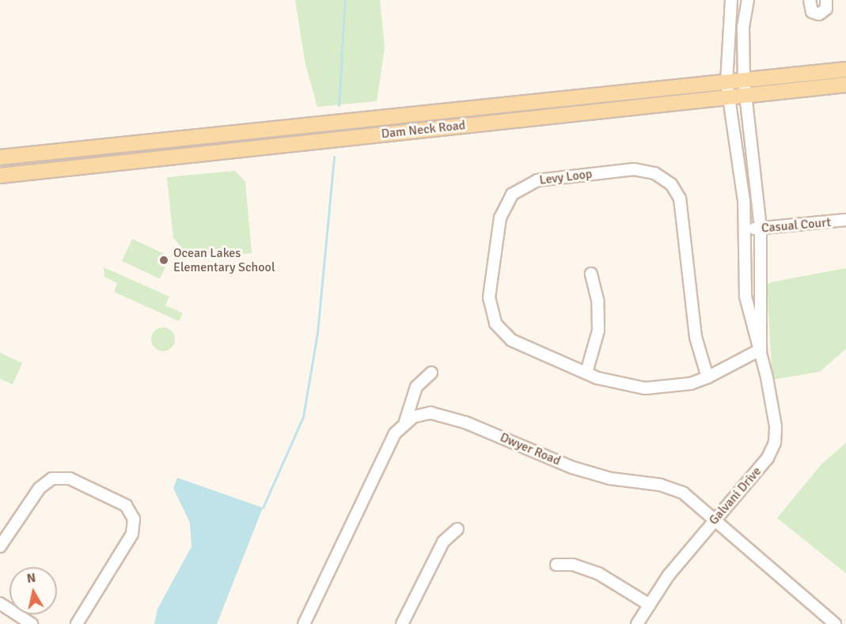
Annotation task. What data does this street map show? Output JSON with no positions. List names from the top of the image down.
{
  "streets": {
    "main road": ["Dam Neck Road"],
    "street": [
      "Levy Loop",
      "Casual Court",
      "Dwyer Road",
      "Galvani Drive"
    ]
  },
  "crossings": [
    ["Dam Neck Road", "Galvani Drive"],
    ["Levy Loop", "Galvani Drive"],
    ["Casual Court", "Galvani Drive"],
    ["Dwyer Road", "Galvani Drive"]
  ],
  "places": ["Ocean Lakes Elementary School"],
  "north": "top"
}
